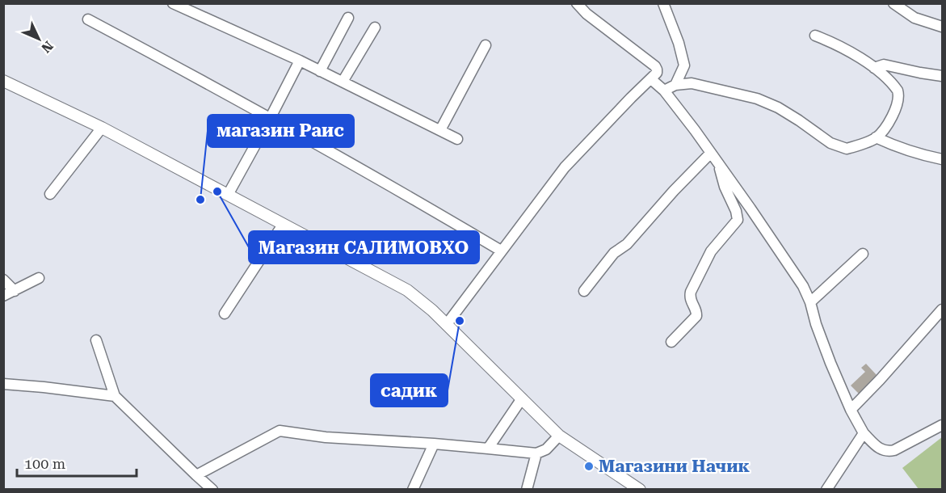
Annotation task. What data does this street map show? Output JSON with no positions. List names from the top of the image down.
{
  "places": [
    "Магазин САЛИМОВХО",
    "магазин Раис",
    "садик",
    "Магазини Начик"
  ],
  "scale_bar": "100 m",
  "north": "bottom right"
}
